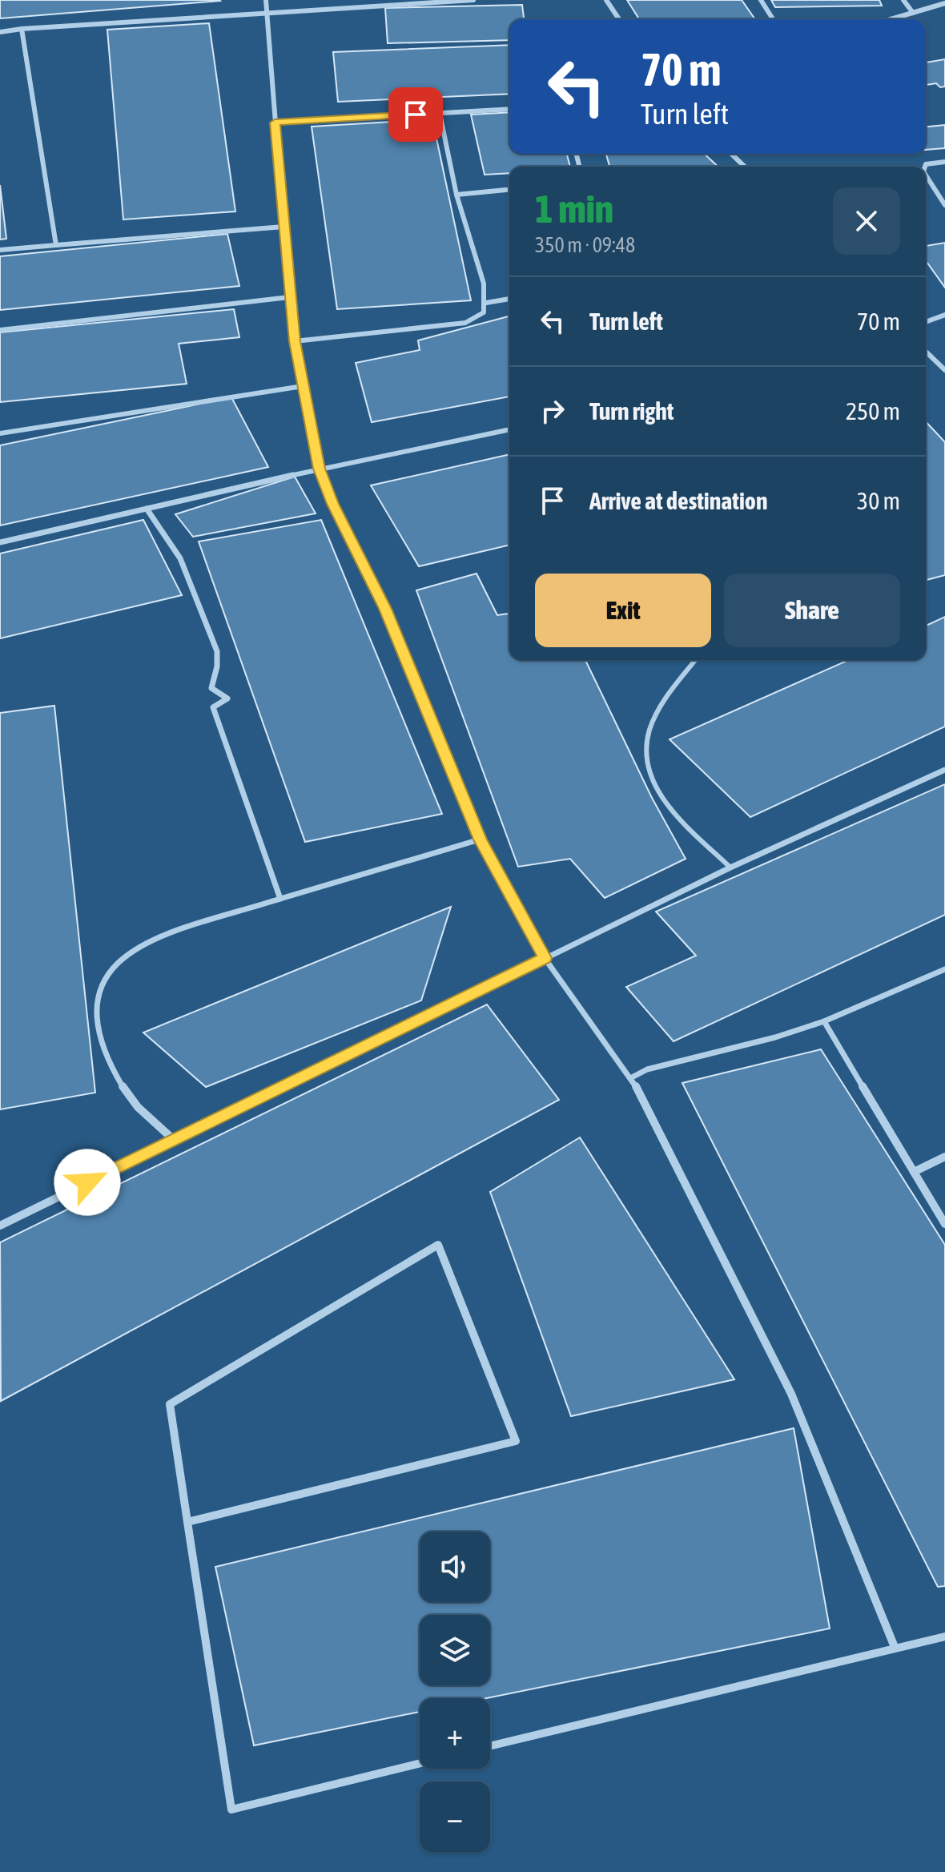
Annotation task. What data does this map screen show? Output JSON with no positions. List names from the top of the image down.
{
  "page": {
    "turn": ["70 m", "Turn left"],
    "heading": ["1 min", "350 m · 09:48"],
    "list": [
      {
        "name": "Turn left",
        "value": "70 m"
      },
      {
        "name": "Turn right",
        "value": "250 m"
      },
      {
        "name": "Arrive at destination",
        "value": "30 m"
      }
    ],
    "buttons": ["Exit", "Share"],
    "map_buttons": ["+", "−"]
  }
}
